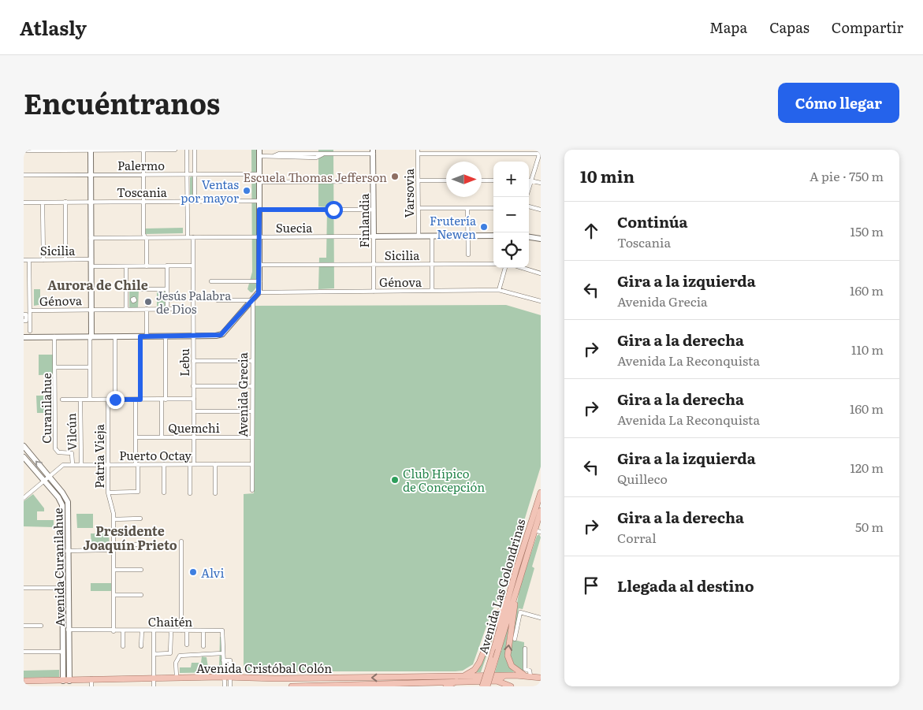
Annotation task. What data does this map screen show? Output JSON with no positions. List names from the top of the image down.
{
  "streets": {
    "main road": [
      "Finlandia",
      "Suecia",
      "Avenida Curanilahue",
      "Avenida Las Golondrinas",
      "Avenida Cristóbal Colón"
    ],
    "street": [
      "Palermo",
      "Toscania",
      "Varsovia",
      "Sicilia",
      "Génova",
      "Lebu",
      "Avenida Grecia",
      "Curanilahue",
      "Quemchi",
      "Vilcún",
      "Puerto Octay",
      "Patria Vieja",
      "Chaitén"
    ]
  },
  "crossings": [
    ["Varsovia", "Suecia"],
    ["Finlandia", "Suecia"],
    ["Finlandia", "Sicilia"],
    ["Finlandia", "Génova"],
    ["Suecia", "Lebu"],
    ["Génova", "Lebu"],
    ["Lebu", "Quemchi"],
    ["Lebu", "Puerto Octay"],
    ["Avenida Grecia", "Quemchi"],
    ["Avenida Grecia", "Puerto Octay"],
    ["Curanilahue", "Puerto Octay"],
    ["Vilcún", "Puerto Octay"],
    ["Puerto Octay", "Patria Vieja"],
    ["Puerto Octay", "Avenida Curanilahue"],
    ["Patria Vieja", "Chaitén"],
    ["Avenida Curanilahue", "Chaitén"],
    ["Avenida Curanilahue", "Avenida Cristóbal Colón"],
    ["Chaitén", "Avenida Cristóbal Colón"]
  ],
  "districts": ["Aurora de Chile", "Presidente Joaquín Prieto"],
  "places": [
    "Escuela Thomas Jefferson",
    "Ventas por mayor",
    "Frutería Newen",
    "Jesús Palabra de Dios",
    "Club Hípico de Concepción",
    "Alvi"
  ],
  "north": "right",
  "page": {
    "header": "Atlasly",
    "nav": ["Mapa", "Capas", "Compartir"],
    "title": "Encuéntranos",
    "buttons": "Cómo llegar",
    "heading": ["10 min", "A pie · 750 m"],
    "map_buttons": ["+", "−"],
    "list": [
      ["Continúa", "Toscania", "150 m"],
      ["Gira a la izquierda", "Avenida Grecia", "160 m"],
      ["Gira a la derecha", "Avenida La Reconquista", "110 m"],
      ["Gira a la derecha", "Avenida La Reconquista", "160 m"],
      ["Gira a la izquierda", "Quilleco", "120 m"],
      ["Gira a la derecha", "Corral", "50 m"],
      "Llegada al destino"
    ]
  }
}
